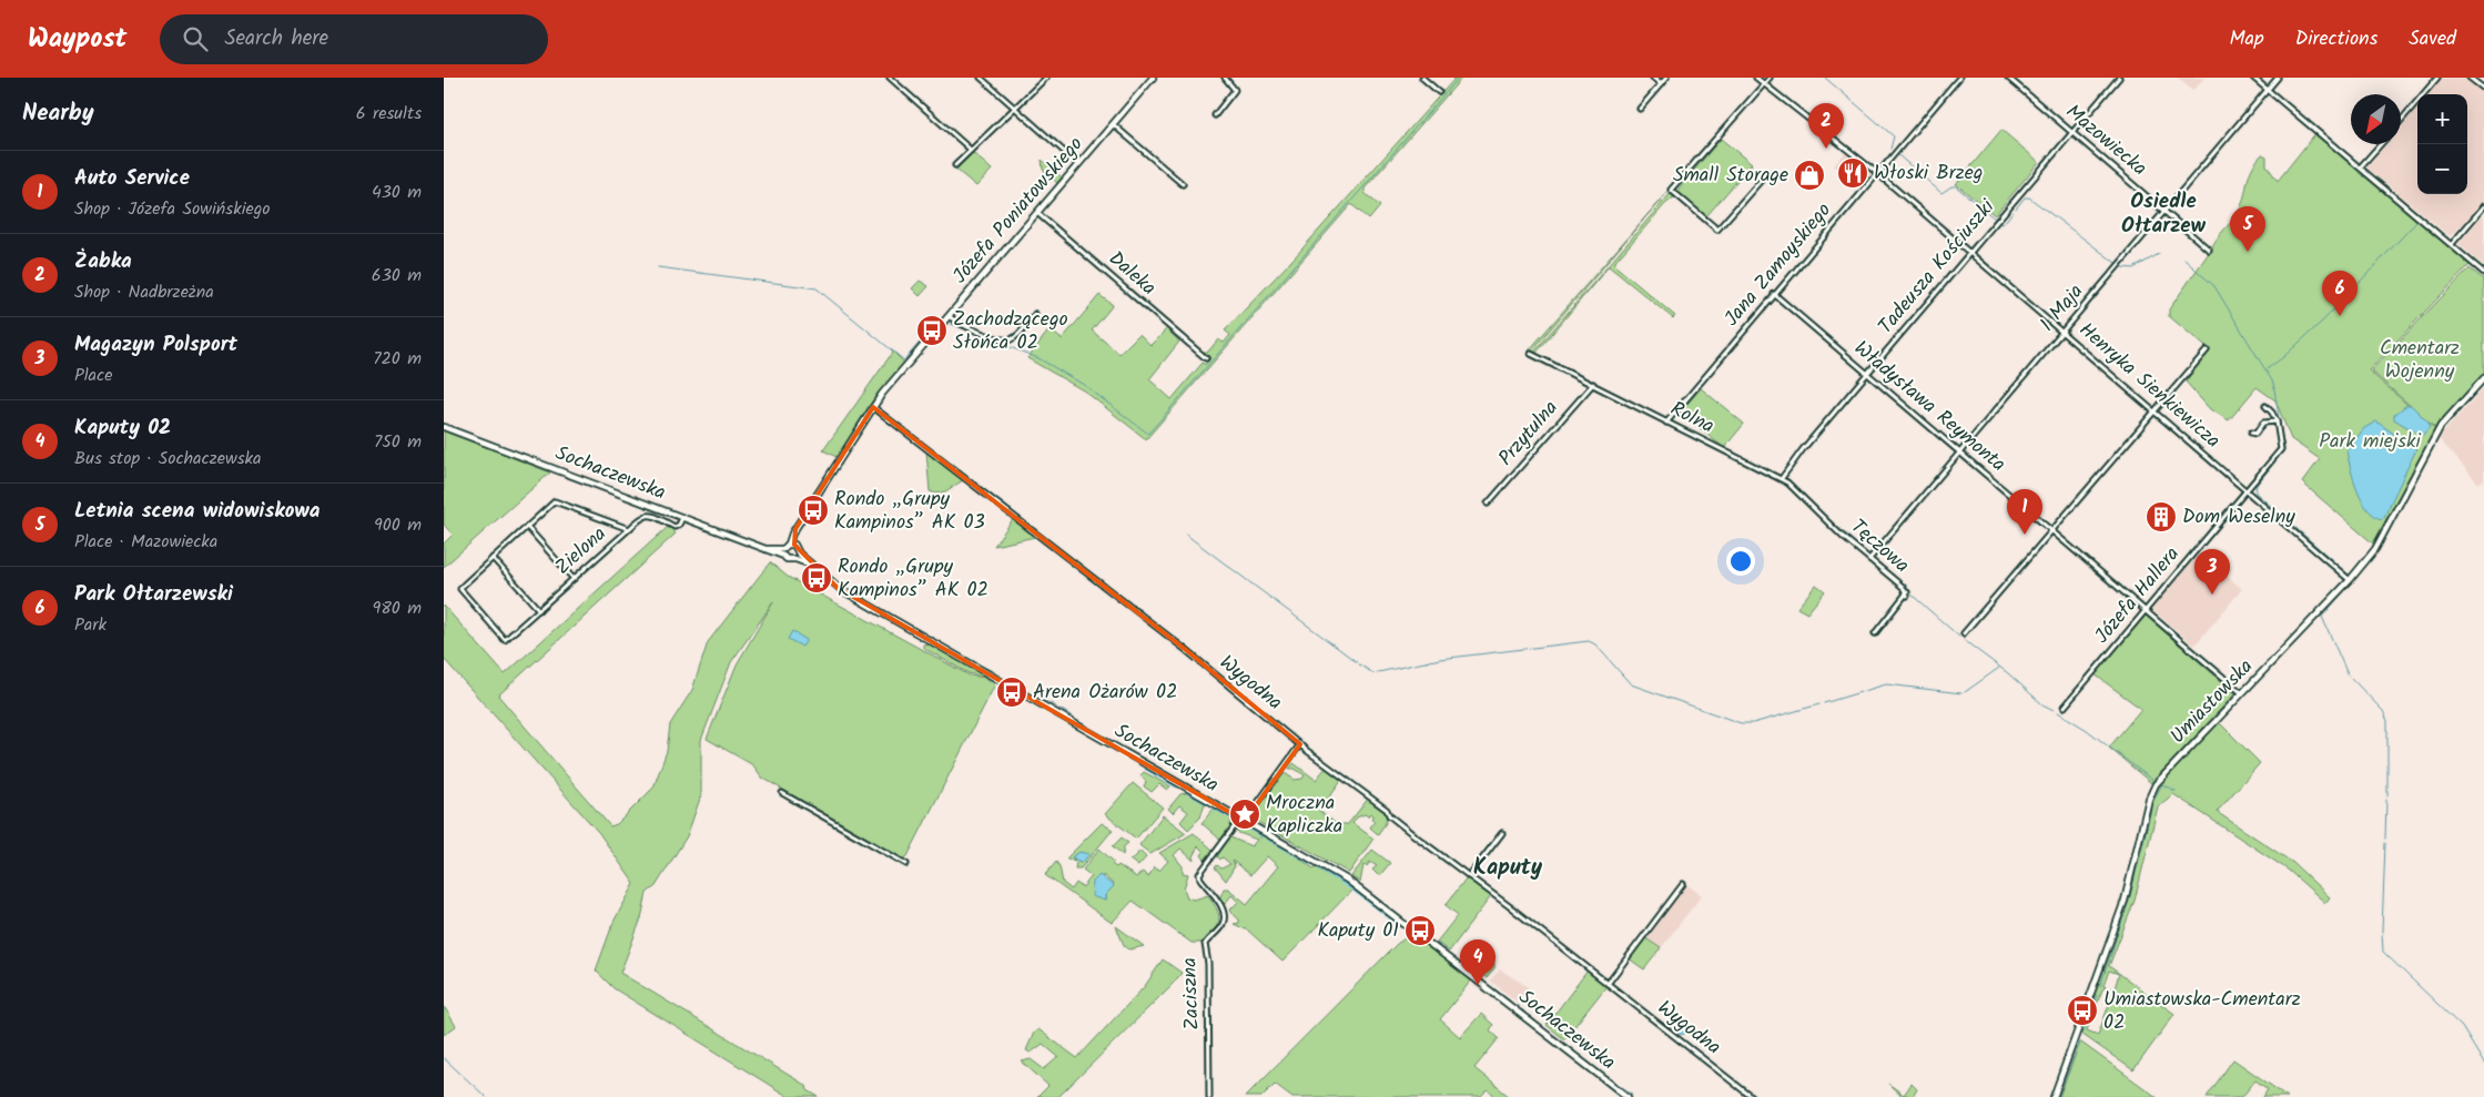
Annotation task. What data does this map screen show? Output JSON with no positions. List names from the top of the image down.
{
  "streets": {
    "street": [
      "Mazowiecka",
      "Józefa Poniatowskiego",
      "Jana Zamoyskiego",
      "Tadeusza Kościuszki",
      "Daleka",
      "1 Maja",
      "Henryka Sienkiewicza",
      "Władysława Reymonta",
      "Rolna",
      "Przytulna",
      "Sochaczewska",
      "Tęczowa",
      "Zielona",
      "Józefa Hallera",
      "Wygodna",
      "Umiastowska",
      "Zaciszna"
    ]
  },
  "crossings": [
    ["Mazowiecka", "Tadeusza Kościuszki"],
    ["Mazowiecka", "1 Maja"],
    ["Józefa Poniatowskiego", "Daleka"],
    ["Józefa Poniatowskiego", "Sochaczewska"],
    ["Józefa Poniatowskiego", "Wygodna"],
    ["Jana Zamoyskiego", "Henryka Sienkiewicza"],
    ["Jana Zamoyskiego", "Władysława Reymonta"],
    ["Jana Zamoyskiego", "Rolna"],
    ["Tadeusza Kościuszki", "Henryka Sienkiewicza"],
    ["Tadeusza Kościuszki", "Władysława Reymonta"],
    ["Tadeusza Kościuszki", "Rolna"],
    ["1 Maja", "Henryka Sienkiewicza"],
    ["1 Maja", "Władysława Reymonta"],
    ["1 Maja", "Tęczowa"],
    ["Henryka Sienkiewicza", "Józefa Hallera"],
    ["Henryka Sienkiewicza", "Umiastowska"],
    ["Władysława Reymonta", "Józefa Hallera"],
    ["Władysława Reymonta", "Umiastowska"],
    ["Rolna", "Przytulna"],
    ["Rolna", "Tęczowa"],
    ["Sochaczewska", "Zielona"],
    ["Sochaczewska", "Zaciszna"]
  ],
  "districts": ["Osiedle Ołtarzew", "Kaputy"],
  "parks": ["Cmentarz Wojenny", "Park miejski"],
  "places": {
    "restaurant": ["Włoski Brzeg"],
    "shop": ["Small Storage"],
    "bus stop": [
      "Zachodzącego Słońca 02",
      "Rondo „Grupy Kampinos” AK 03",
      "Rondo „Grupy Kampinos” AK 02",
      "Arena Ożarów 02",
      "Kaputy 01",
      "Umiastowska-Cmentarz 02"
    ],
    "building": ["Dom Weselny"],
    "place": ["Mroczna Kapliczka"]
  },
  "north": "bottom left",
  "page": {
    "header": "Waypost",
    "search": "Search here",
    "nav": ["Map", "Directions", "Saved"],
    "heading": ["Nearby", "6 results"],
    "map_buttons": ["+", "−"],
    "pins": [
      "2",
      "5",
      "6",
      "1",
      "3",
      "4"
    ],
    "list": [
      {
        "mark": "1",
        "name": "Auto Service",
        "note": "Shop · Józefa Sowińskiego",
        "value": "430 m"
      },
      {
        "mark": "2",
        "name": "Żabka",
        "note": "Shop · Nadbrzeżna",
        "value": "630 m"
      },
      {
        "mark": "3",
        "name": "Magazyn Polsport",
        "note": "Place",
        "value": "720 m"
      },
      {
        "mark": "4",
        "name": "Kaputy 02",
        "note": "Bus stop · Sochaczewska",
        "value": "750 m"
      },
      {
        "mark": "5",
        "name": "Letnia scena widowiskowa",
        "note": "Place · Mazowiecka",
        "value": "900 m"
      },
      {
        "mark": "6",
        "name": "Park Ołtarzewski",
        "note": "Park",
        "value": "980 m"
      }
    ]
  }
}
